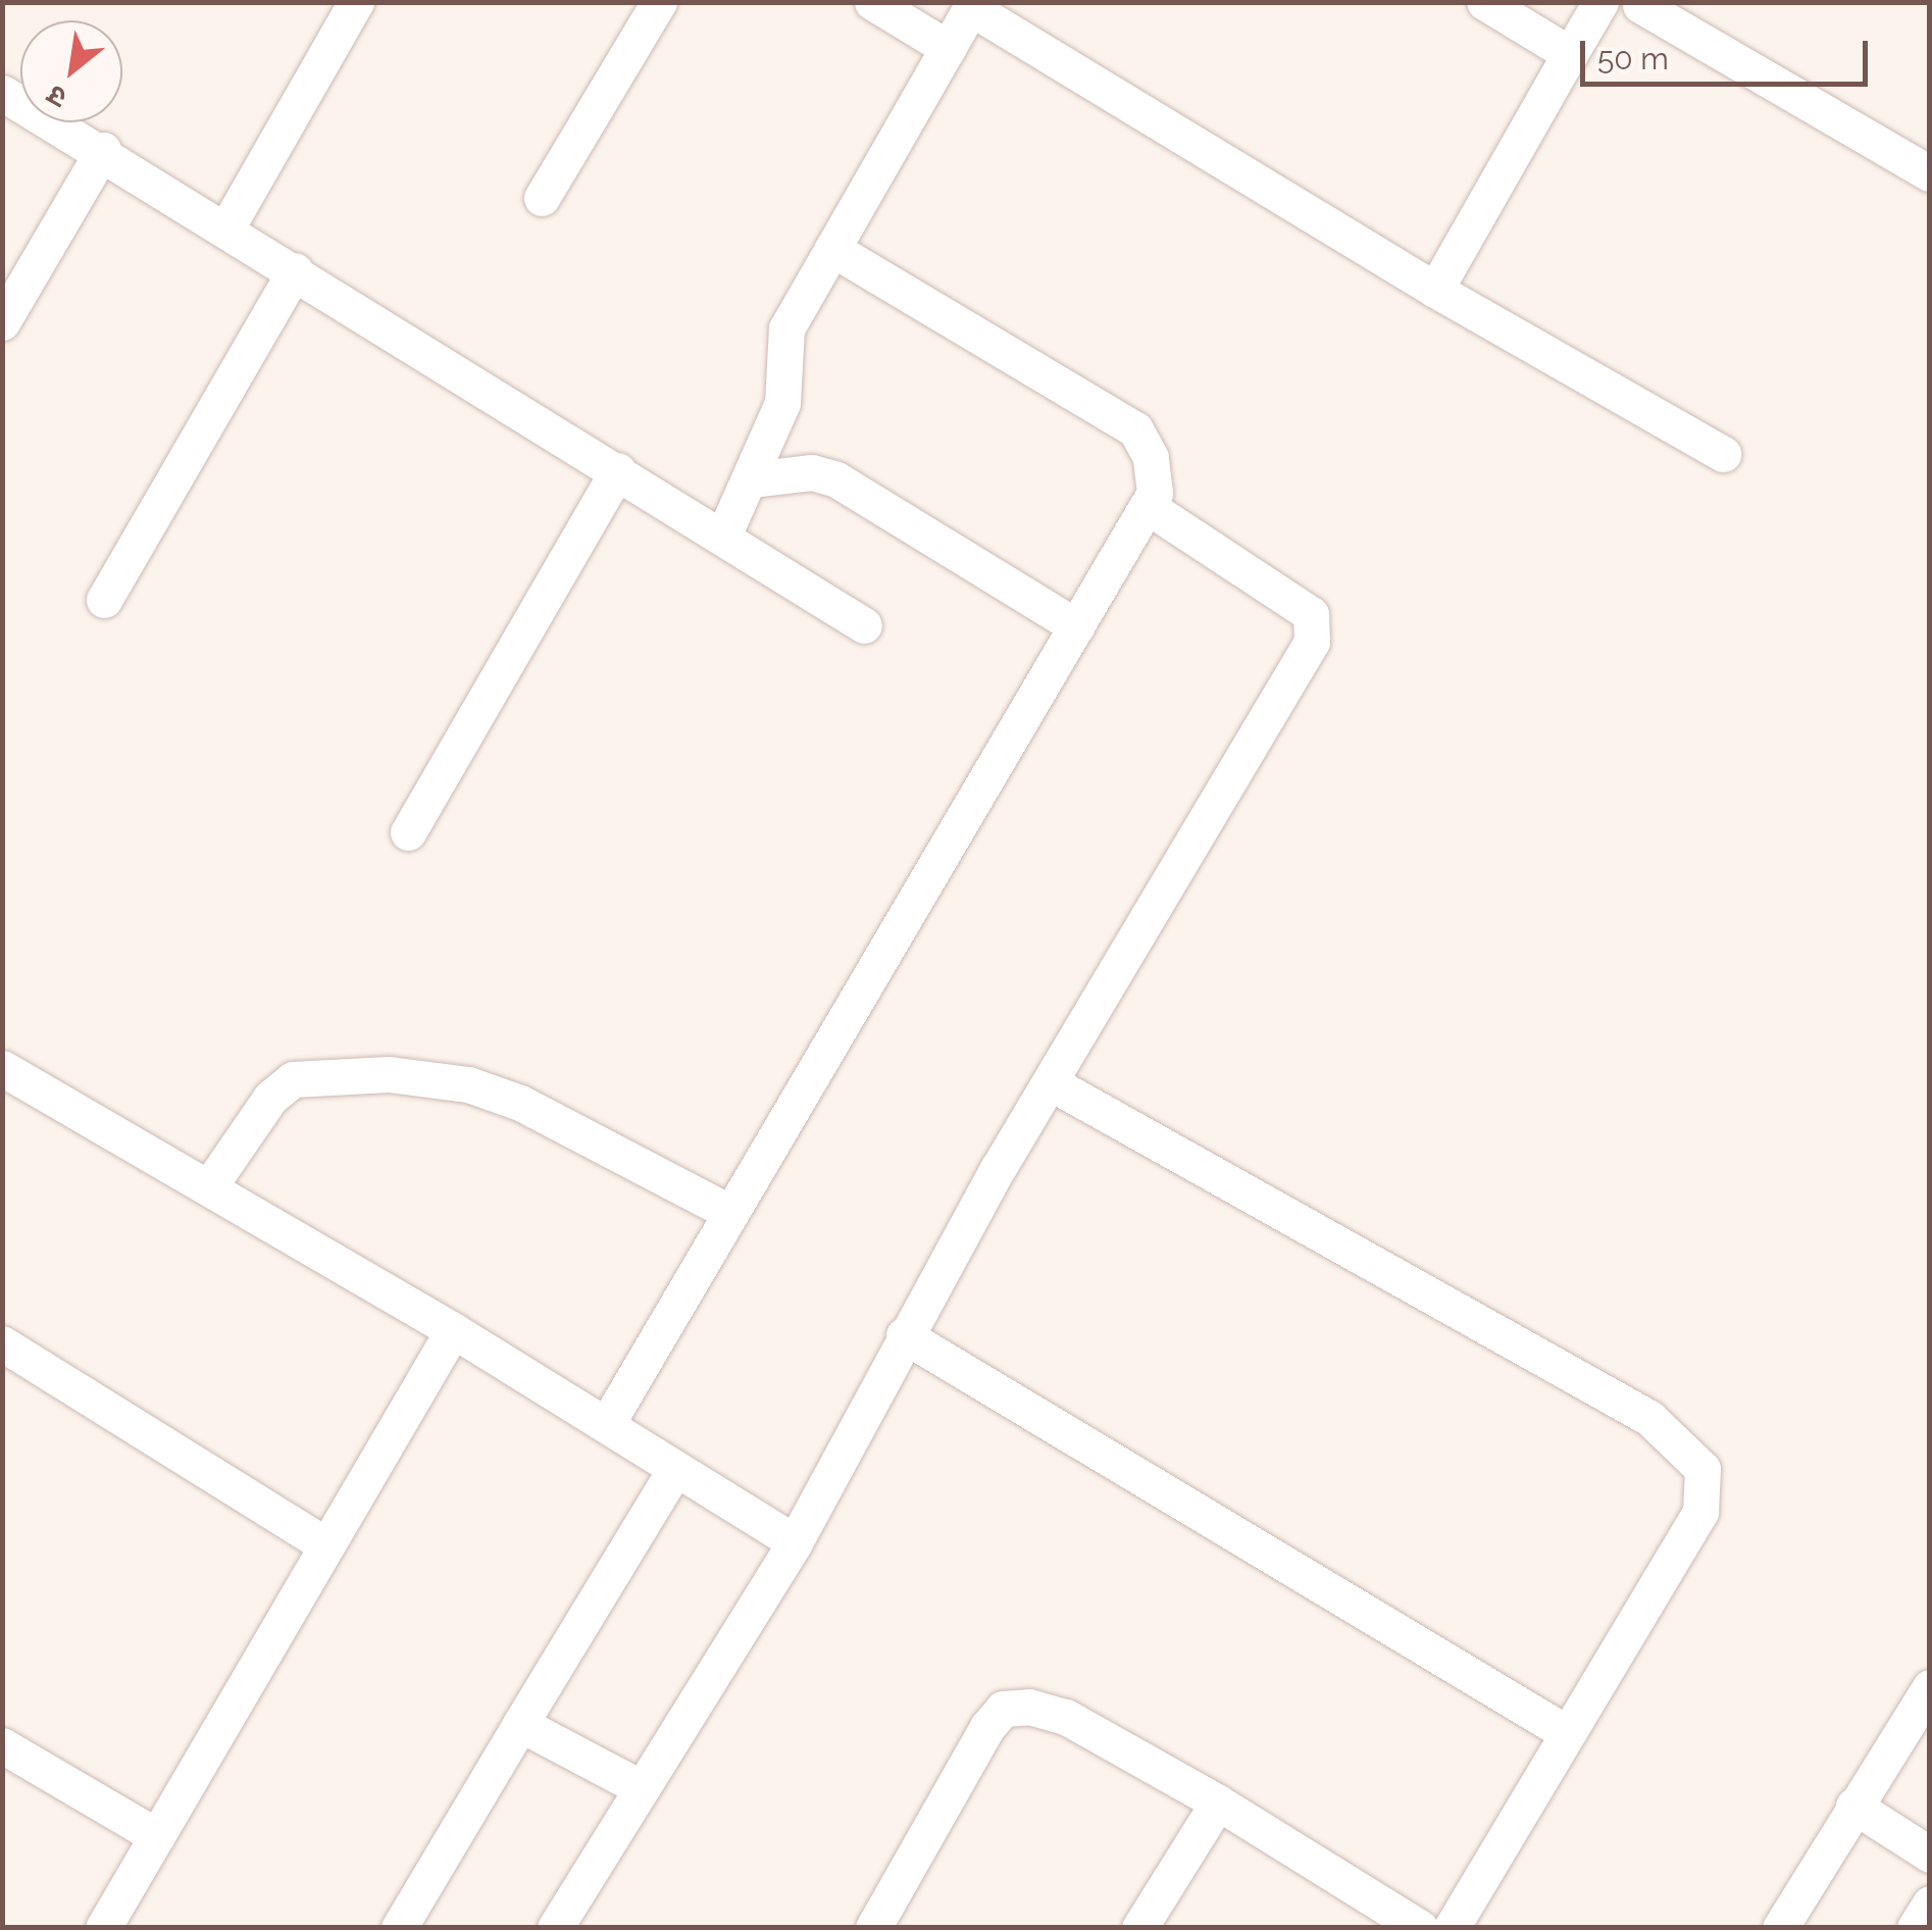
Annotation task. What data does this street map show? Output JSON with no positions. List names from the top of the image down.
{
  "scale_bar": "50 m",
  "north": "bottom left"
}
